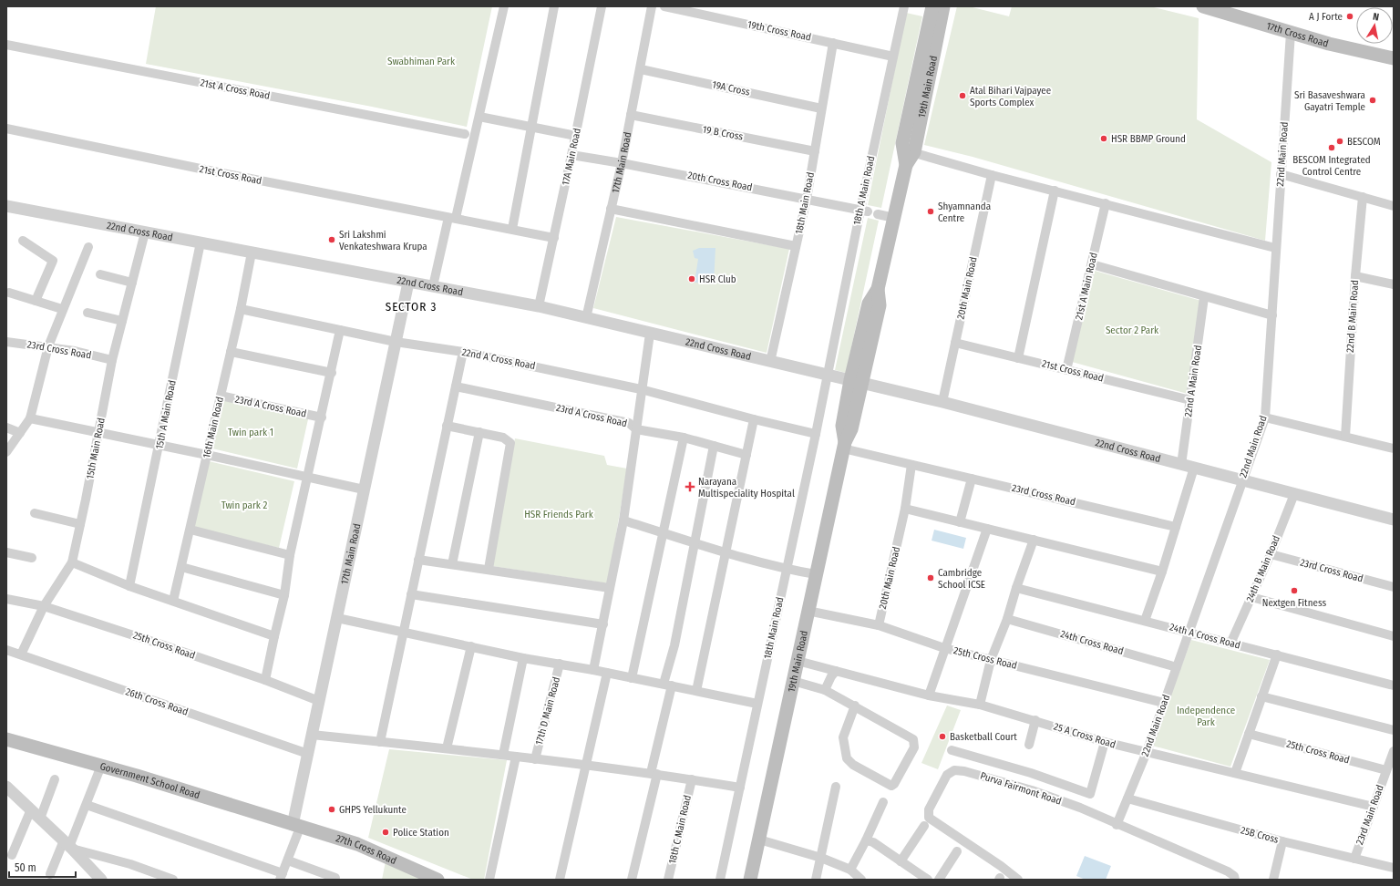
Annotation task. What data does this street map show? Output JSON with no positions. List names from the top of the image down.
{
  "streets": {
    "main road": [
      "17th Cross Road",
      "19th Main Road",
      "Government School Road",
      "27th Cross Road"
    ],
    "street": [
      "19th Cross Road",
      "19A Cross",
      "21st A Cross Road",
      "19 B Cross",
      "22nd Main Road",
      "17A Main Road",
      "17th Main Road",
      "21st Cross Road",
      "20th Cross Road",
      "18th A Main Road",
      "18th Main Road",
      "22nd Cross Road",
      "21st A Main Road",
      "20th Main Road",
      "22nd B Main Road",
      "23rd Cross Road",
      "22nd A Cross Road",
      "22nd A Main Road",
      "23rd A Cross Road",
      "15th A Main Road",
      "16th Main Road",
      "15th Main Road",
      "24th B Main Road",
      "24th A Cross Road",
      "24th Cross Road",
      "25th Cross Road",
      "26th Cross Road",
      "17th D Main Road",
      "25 A Cross Road",
      "Purva Fairmont Road",
      "23rd Main Road",
      "18th C Main Road",
      "25B Cross"
    ]
  },
  "crossings": [
    ["19th Cross Road", "18th A Main Road"],
    ["19th Cross Road", "18th Main Road"],
    ["17th Cross Road", "22nd Main Road"],
    ["19th Main Road", "22nd Cross Road"],
    ["19th Main Road", "23rd Cross Road"],
    ["19th Main Road", "25th Cross Road"],
    ["19th Main Road", "25 A Cross Road"],
    ["19A Cross", "17th Main Road"],
    ["19A Cross", "18th Main Road"],
    ["19 B Cross", "17th Main Road"],
    ["19 B Cross", "18th Main Road"],
    ["22nd Main Road", "22nd Cross Road"],
    ["22nd Main Road", "24th A Cross Road"],
    ["22nd Main Road", "24th Cross Road"],
    ["22nd Main Road", "25th Cross Road"],
    ["22nd Main Road", "25 A Cross Road"],
    ["22nd Main Road", "Purva Fairmont Road"],
    ["22nd Main Road", "25B Cross"],
    ["17A Main Road", "21st Cross Road"],
    ["17A Main Road", "20th Cross Road"],
    ["17A Main Road", "22nd Cross Road"],
    ["17th Main Road", "20th Cross Road"],
    ["17th Main Road", "22nd Cross Road"],
    ["17th Main Road", "22nd A Cross Road"],
    ["17th Main Road", "25th Cross Road"],
    ["17th Main Road", "26th Cross Road"],
    ["17th Main Road", "Government School Road"],
    ["17th Main Road", "27th Cross Road"],
    ["21st Cross Road", "21st A Main Road"],
    ["21st Cross Road", "20th Main Road"],
    ["21st Cross Road", "22nd A Main Road"],
    ["20th Cross Road", "18th A Main Road"],
    ["20th Cross Road", "18th Main Road"],
    ["18th A Main Road", "18th Main Road"],
    ["18th A Main Road", "22nd Cross Road"],
    ["18th Main Road", "22nd Cross Road"],
    ["18th Main Road", "22nd A Cross Road"],
    ["22nd Cross Road", "20th Main Road"],
    ["22nd Cross Road", "22nd A Main Road"],
    ["22nd Cross Road", "15th A Main Road"],
    ["22nd Cross Road", "16th Main Road"],
    ["22nd Cross Road", "15th Main Road"],
    ["22nd Cross Road", "24th B Main Road"],
    ["20th Main Road", "23rd Cross Road"],
    ["20th Main Road", "25th Cross Road"],
    ["23rd Cross Road", "15th Main Road"],
    ["23rd Cross Road", "24th B Main Road"],
    ["22nd A Cross Road", "16th Main Road"],
    ["23rd A Cross Road", "16th Main Road"],
    ["15th Main Road", "25th Cross Road"],
    ["15th Main Road", "26th Cross Road"],
    ["24th B Main Road", "24th A Cross Road"],
    ["25th Cross Road", "23rd Main Road"],
    ["25 A Cross Road", "23rd Main Road"],
    ["Government School Road", "27th Cross Road"],
    ["23rd Main Road", "25B Cross"]
  ],
  "districts": ["SECTOR 3"],
  "parks": [
    "Swabhiman Park",
    "Sector 2 Park",
    "Twin park 1",
    "Twin park 2",
    "HSR Friends Park",
    "Independence Park"
  ],
  "places": {
    "other": [
      "A J Forte",
      "Atal Bihari Vajpayee Sports Complex",
      "Sri Basaveshwara Gayatri Temple",
      "HSR BBMP Ground",
      "BESCOM",
      "BESCOM Integrated Control Centre",
      "Shyamnanda Centre",
      "Sri Lakshmi Venkateshwara Krupa",
      "HSR Club",
      "Cambridge School ICSE",
      "Nextgen Fitness",
      "Basketball Court",
      "GHPS Yellukunte",
      "Police Station"
    ],
    "health": ["Narayana Multispeciality Hospital"]
  },
  "scale_bar": "50 m",
  "north": "top"
}
